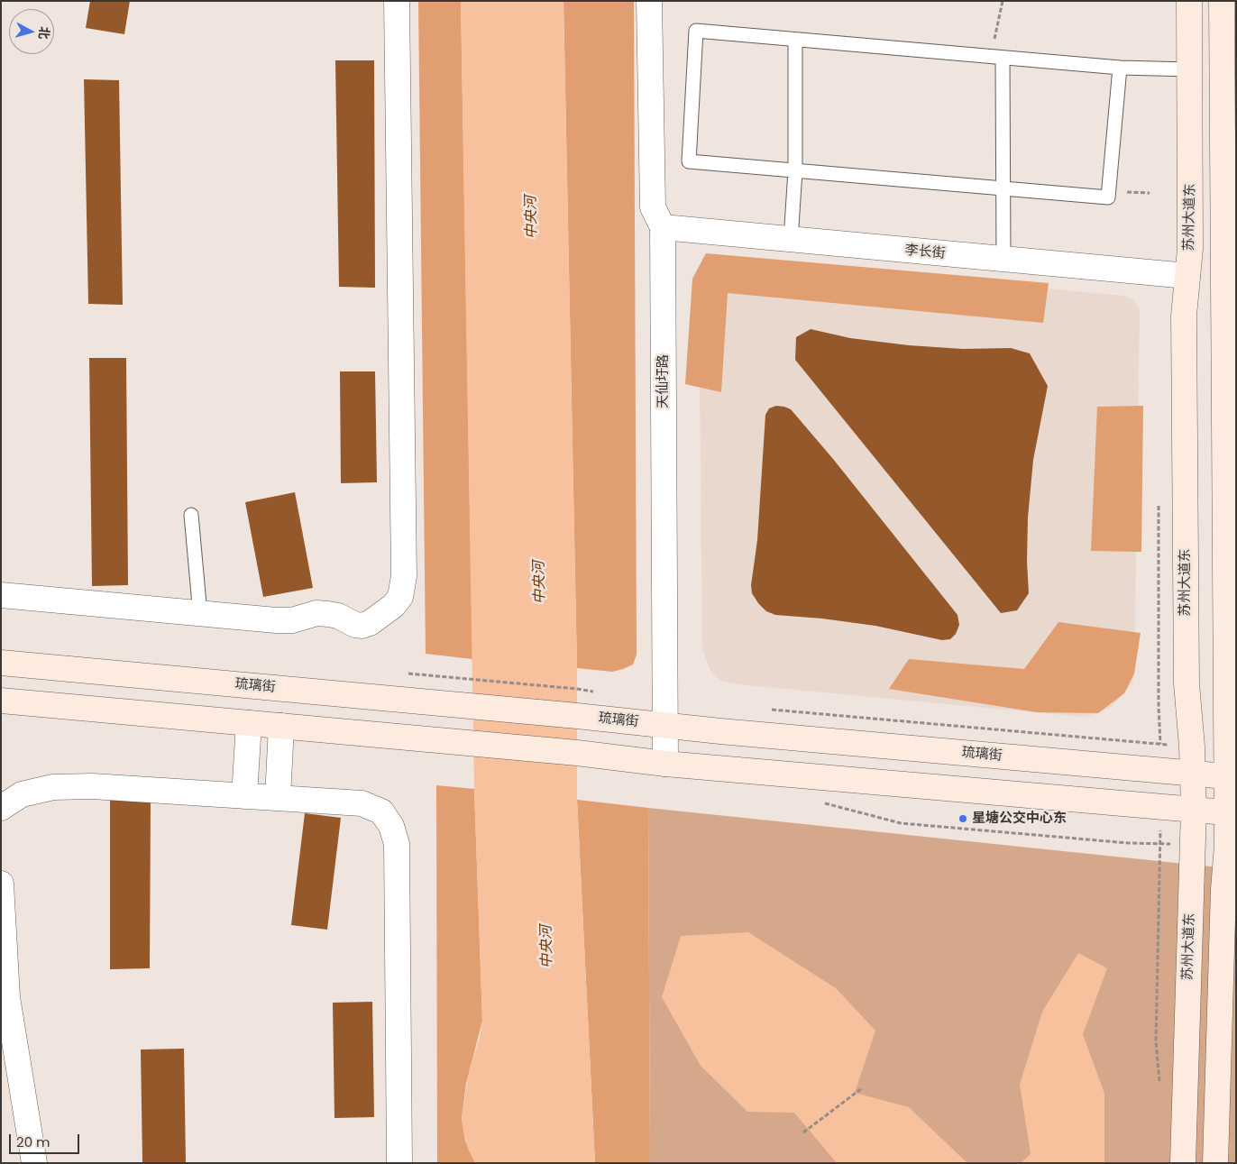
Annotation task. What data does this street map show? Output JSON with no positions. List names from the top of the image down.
{
  "streets": {
    "main road": ["苏州大道东", "琉璃街"],
    "street": ["李长街", "天仙圩路"]
  },
  "crossings": [
    ["苏州大道东", "李长街"],
    ["苏州大道东", "琉璃街"],
    ["李长街", "天仙圩路"],
    ["天仙圩路", "琉璃街"]
  ],
  "water": ["中央河"],
  "places": ["星塘公交中心东"],
  "scale_bar": "20 m",
  "north": "right"
}
